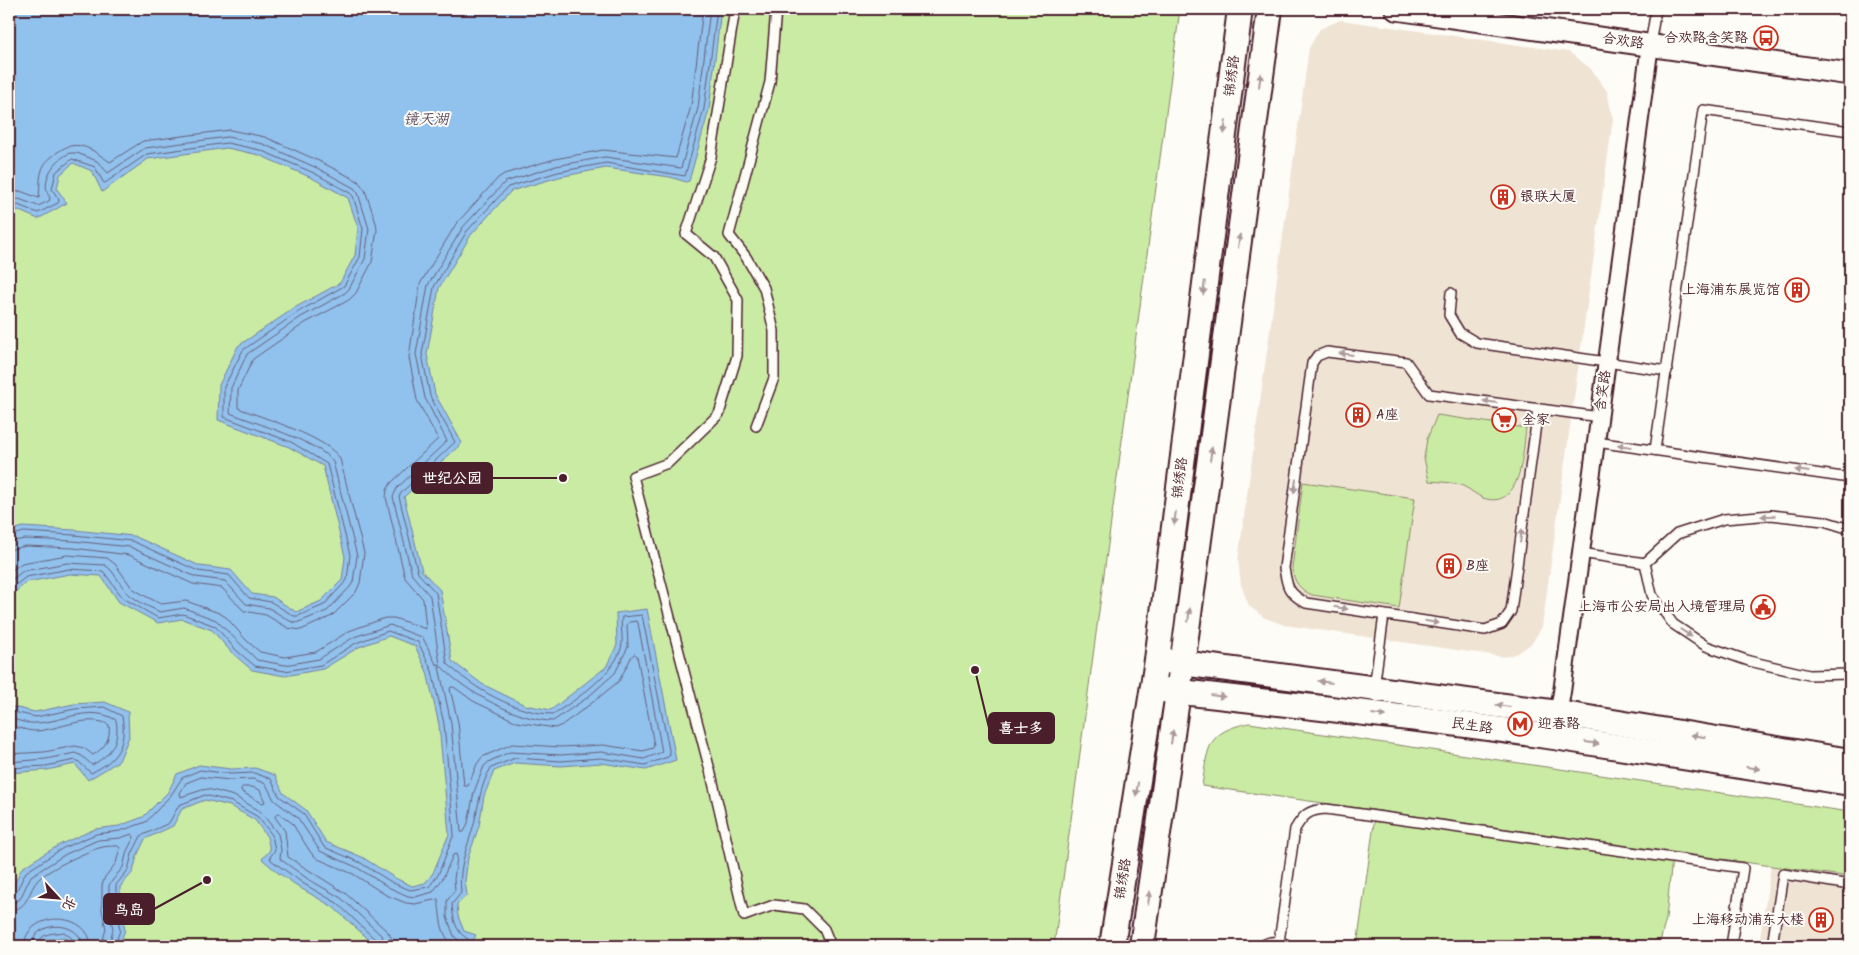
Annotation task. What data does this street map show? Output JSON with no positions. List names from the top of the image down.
{
  "streets": {
    "main road": ["锦绣路", "民生路"],
    "street": ["合欢路", "含笑路"]
  },
  "crossings": [
    ["合欢路", "含笑路"],
    ["锦绣路", "民生路"],
    ["含笑路", "民生路"]
  ],
  "water": ["镜天湖"],
  "places": {
    "bus stop": ["合欢路含笑路"],
    "building": [
      "银联大厦",
      "上海浦东展览馆",
      "A座",
      "B座",
      "上海移动浦东大楼"
    ],
    "supermarket": ["全家"],
    "other": ["世纪公园", "喜士多", "鸟岛"],
    "public building": ["上海市公安局出入境管理局"],
    "metro station": ["迎春路"]
  },
  "north": "bottom right"
}
